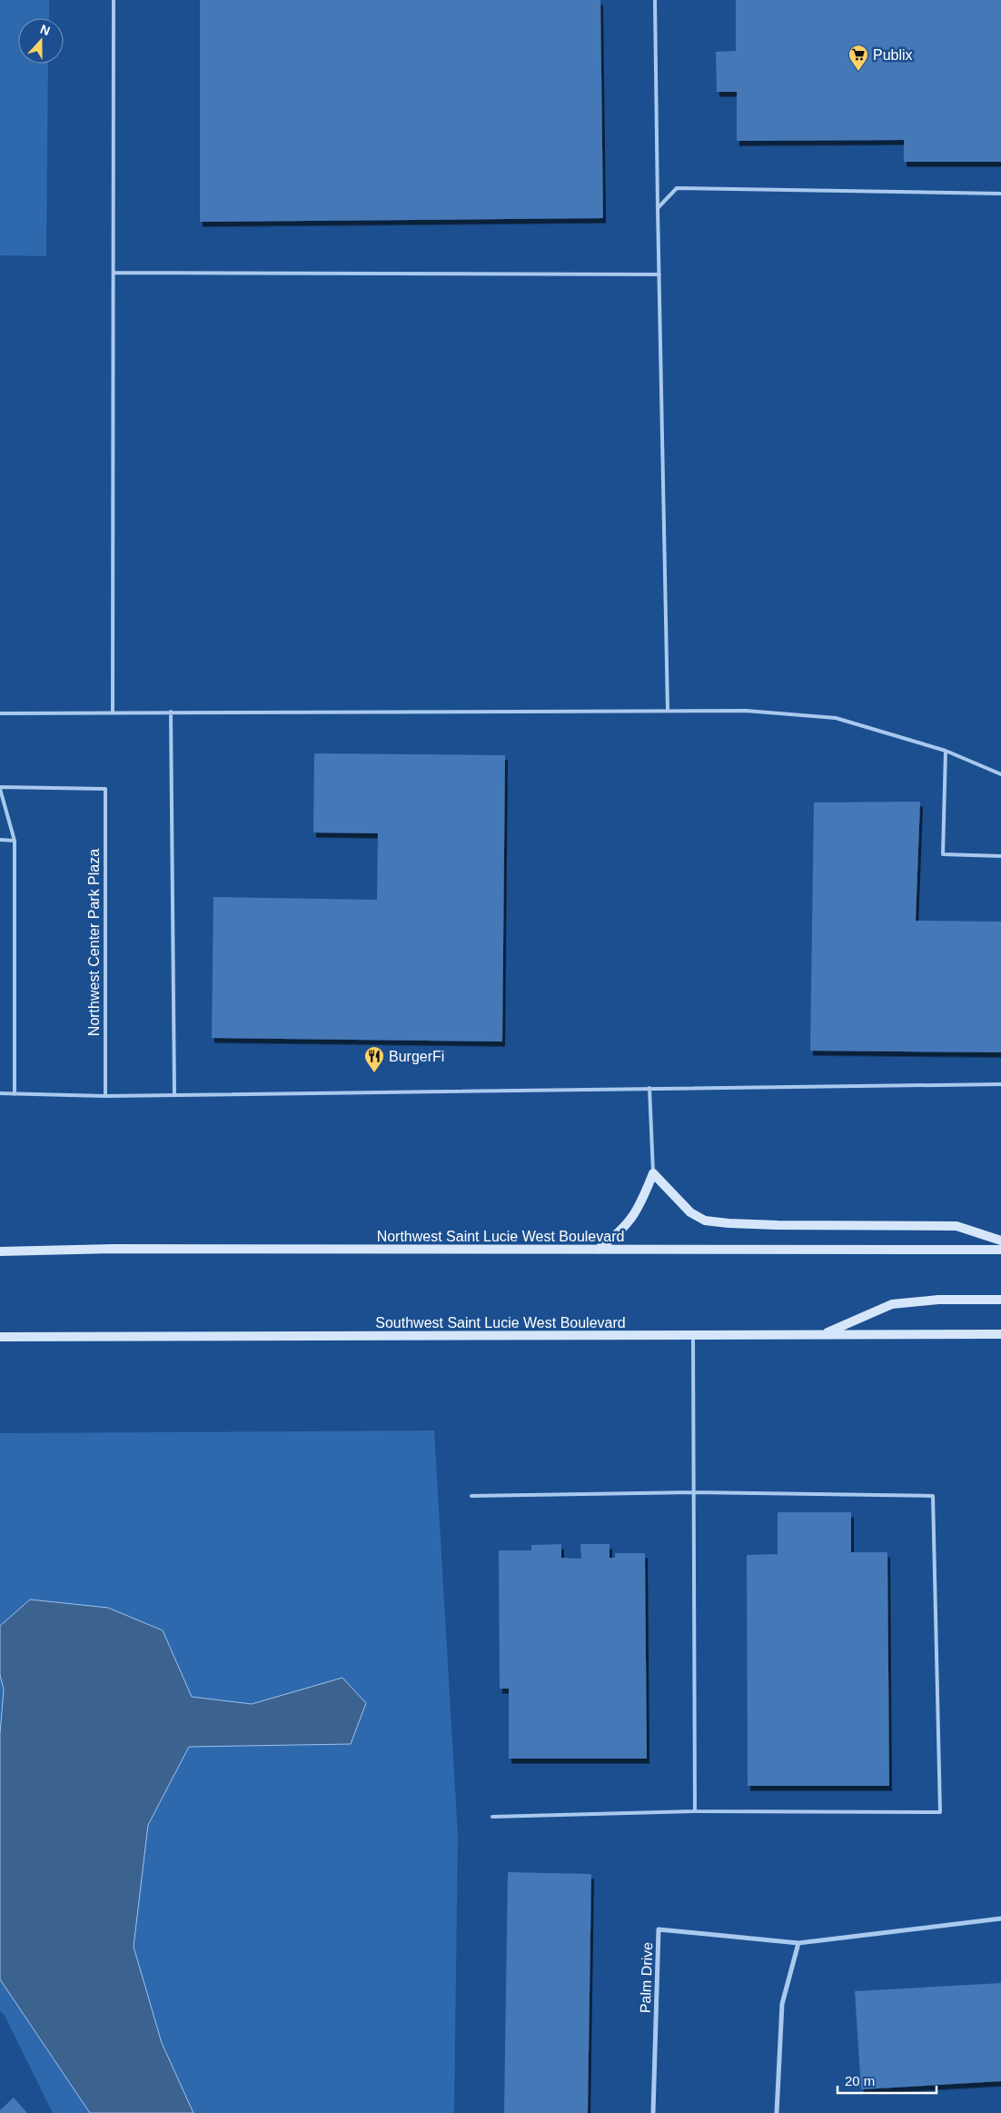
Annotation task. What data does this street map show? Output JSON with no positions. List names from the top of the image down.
{
  "streets": {
    "main road": ["Northwest Saint Lucie West Boulevard", "Southwest Saint Lucie West Boulevard"],
    "street": ["Palm Drive"],
    "lane": ["Northwest Center Park Plaza"]
  },
  "places": {
    "supermarket": ["Publix"],
    "restaurant": ["BurgerFi"]
  },
  "scale_bar": "20 m",
  "north": "top"
}
